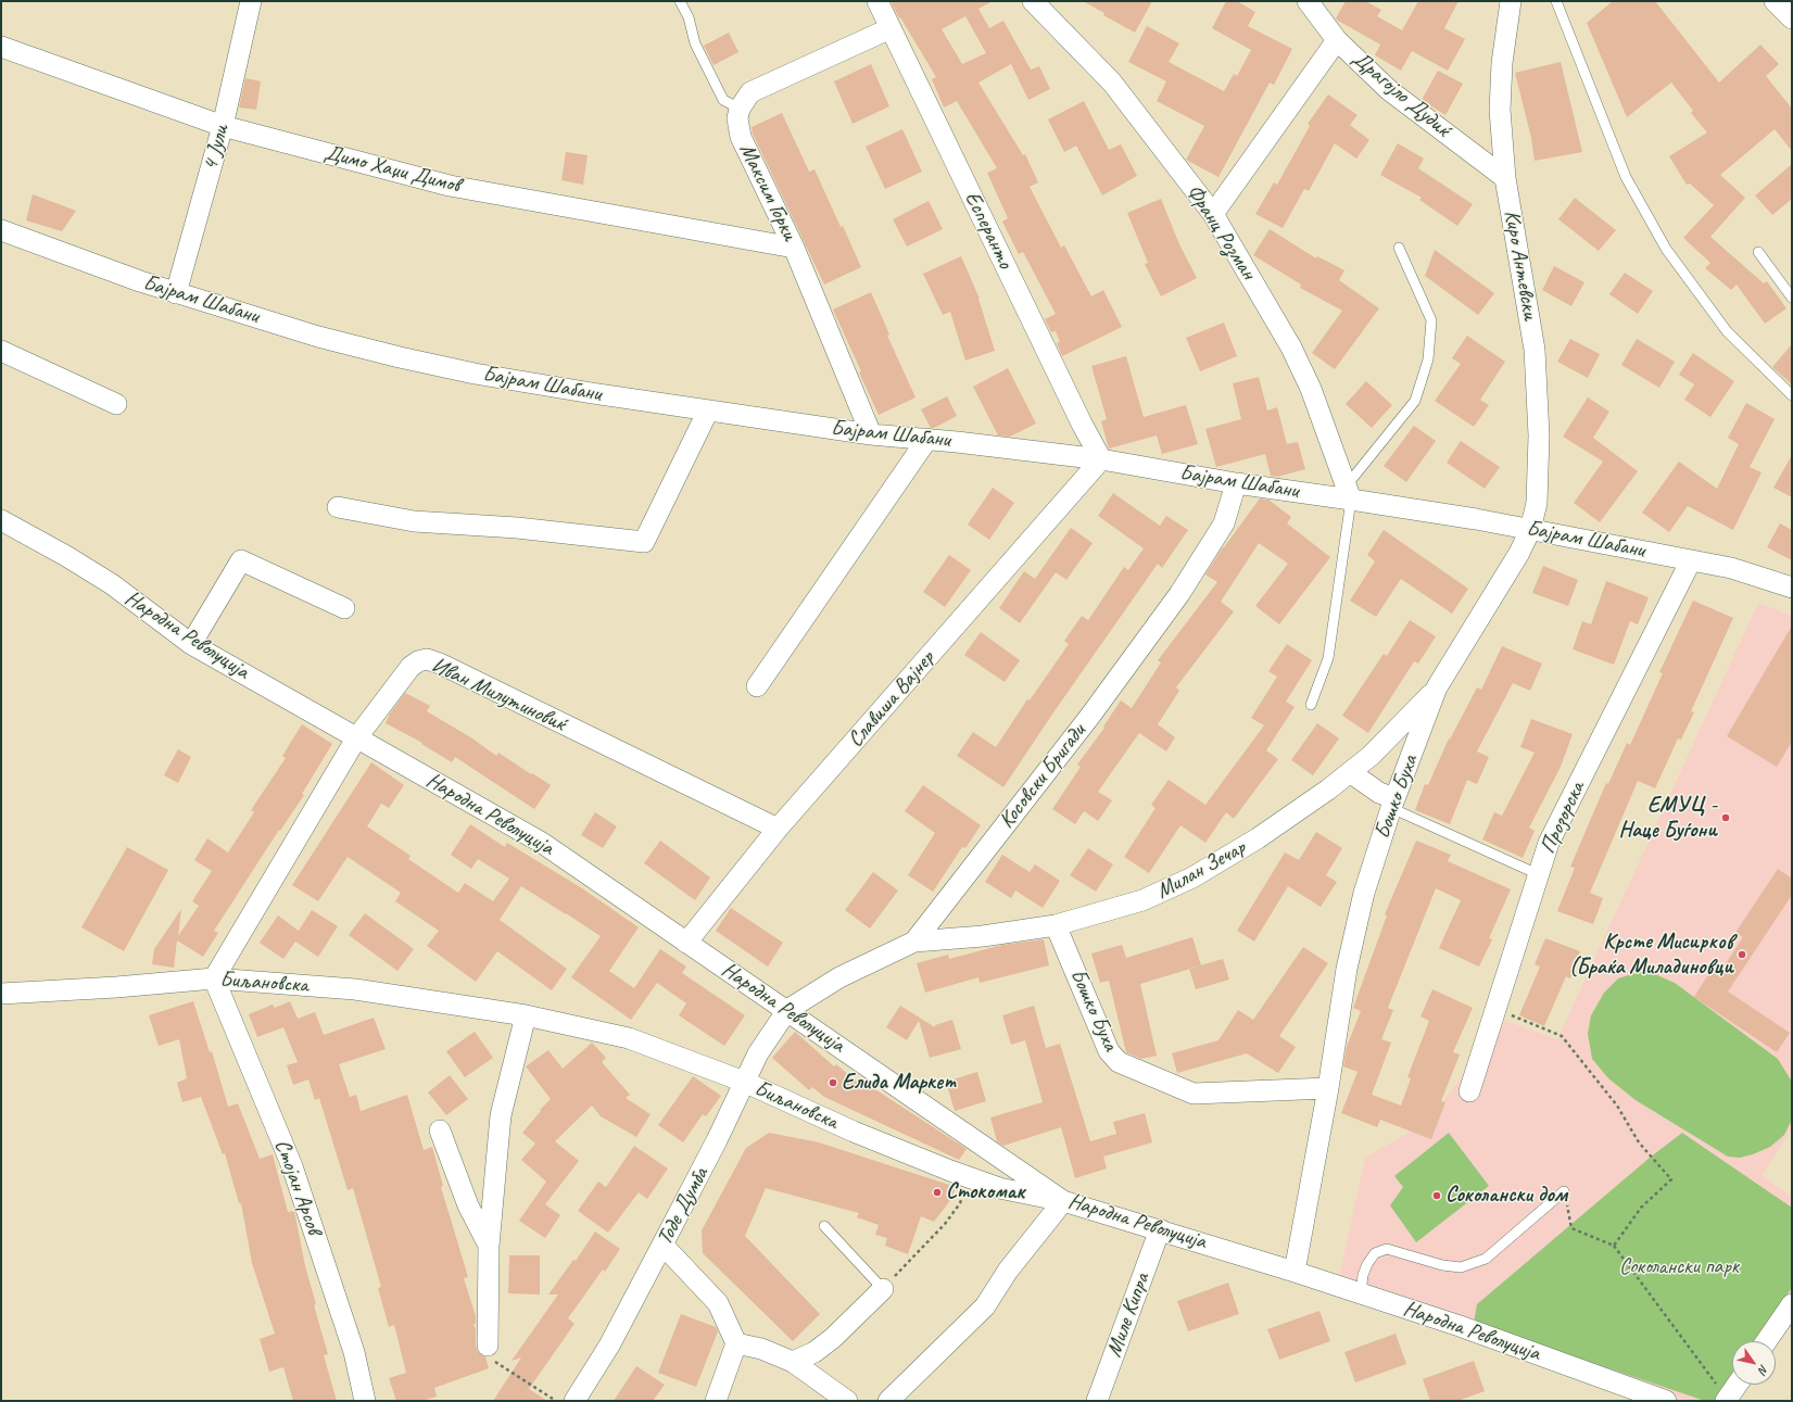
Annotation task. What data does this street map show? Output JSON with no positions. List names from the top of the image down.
{
  "streets": {
    "street": [
      "Драгојло Дудиќ",
      "4 Јули",
      "Димо Хаџи Димов",
      "Максим Горки",
      "Есперанто",
      "Франц Розман",
      "Киро Антевски",
      "Бајрам Шабани",
      "Народна Револуција",
      "Иван Милутиновиќ",
      "Славиша Вајнер",
      "Косовски Бригади",
      "Бошко Буха",
      "Прозорска",
      "Милан Зечар",
      "Биљановска",
      "Стојан Арсов",
      "Тоде Думба",
      "Миле Кипра"
    ]
  },
  "crossings": [
    ["Драгојло Дудиќ", "Киро Антевски"],
    ["4 Јули", "Димо Хаџи Димов"],
    ["4 Јули", "Бајрам Шабани"],
    ["Димо Хаџи Димов", "Максим Горки"],
    ["Максим Горки", "Бајрам Шабани"],
    ["Есперанто", "Бајрам Шабани"],
    ["Есперанто", "Славиша Вајнер"],
    ["Франц Розман", "Бајрам Шабани"],
    ["Киро Антевски", "Бајрам Шабани"],
    ["Киро Антевски", "Бошко Буха"],
    ["Бајрам Шабани", "Славиша Вајнер"],
    ["Бајрам Шабани", "Косовски Бригади"],
    ["Бајрам Шабани", "Бошко Буха"],
    ["Бајрам Шабани", "Прозорска"],
    ["Народна Револуција", "Иван Милутиновиќ"],
    ["Народна Револуција", "Славиша Вајнер"],
    ["Народна Револуција", "Косовски Бригади"],
    ["Народна Револуција", "Бошко Буха"],
    ["Народна Револуција", "Биљановска"],
    ["Народна Револуција", "Тоде Думба"],
    ["Народна Револуција", "Миле Кипра"],
    ["Иван Милутиновиќ", "Славиша Вајнер"],
    ["Иван Милутиновиќ", "Биљановска"],
    ["Иван Милутиновиќ", "Стојан Арсов"],
    ["Косовски Бригади", "Милан Зечар"],
    ["Косовски Бригади", "Тоде Думба"],
    ["Бошко Буха", "Милан Зечар"],
    ["Биљановска", "Стојан Арсов"],
    ["Биљановска", "Тоде Думба"]
  ],
  "parks": ["Соколански парк"],
  "places": [
    "ЕМУЦ - Наце Буѓони",
    "Крсте Мисирков (Браќа Миладиновци",
    "Елида Маркет",
    "Стокомак",
    "Соколански дом"
  ],
  "north": "bottom right"
}
